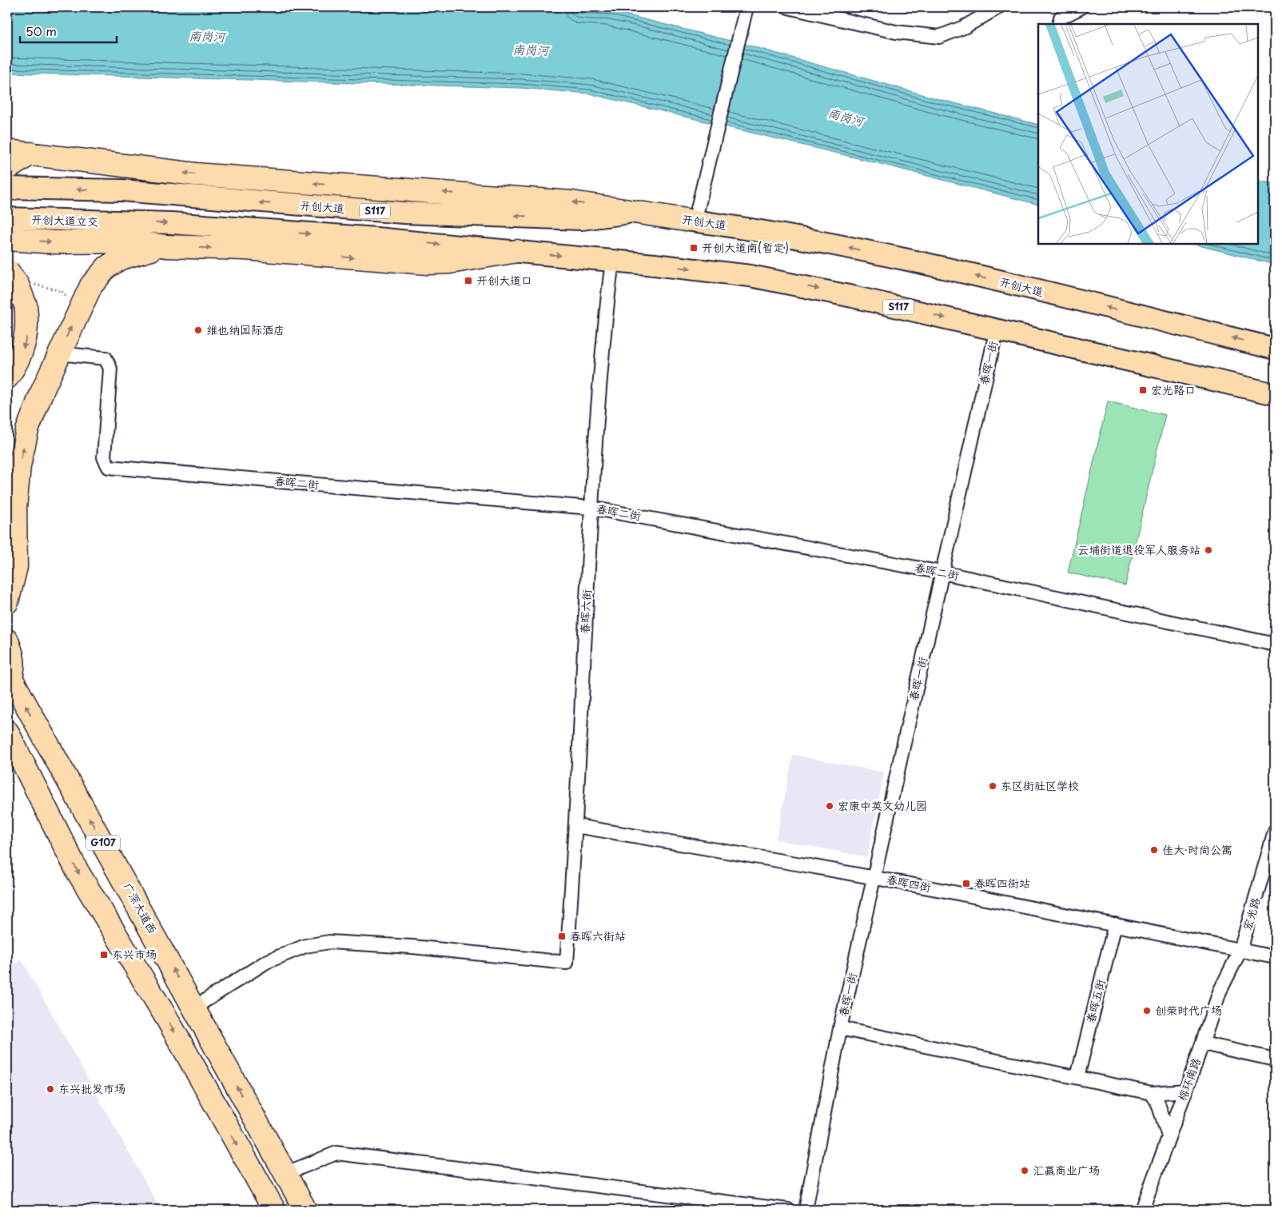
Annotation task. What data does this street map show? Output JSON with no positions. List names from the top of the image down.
{
  "streets": {
    "highway": ["G107", "广深大道西"],
    "main road": ["开创大道", "S117", "开创大道立交"],
    "street": [
      "春晖一街",
      "春晖二街",
      "春晖六街",
      "春晖四街",
      "宏光路",
      "春晖五街",
      "榕环南路"
    ]
  },
  "crossings": [
    ["S117", "开创大道立交"],
    ["S117", "春晖一街"],
    ["S117", "春晖六街"],
    ["春晖一街", "春晖二街"],
    ["春晖一街", "春晖四街"],
    ["春晖一街", "春晖五街"],
    ["春晖一街", "榕环南路"],
    ["春晖二街", "春晖六街"],
    ["春晖六街", "春晖四街"],
    ["春晖六街", "广深大道西"],
    ["春晖四街", "宏光路"],
    ["春晖四街", "春晖五街"],
    ["春晖四街", "榕环南路"],
    ["宏光路", "榕环南路"]
  ],
  "one_way": ["开创大道立交"],
  "water": ["南岗河"],
  "places": {
    "transit": [
      "开创大道南(暂定)",
      "开创大道口",
      "宏光路口",
      "春晖四街站",
      "春晖六街站",
      "东兴市场"
    ],
    "other": [
      "维也纳国际酒店",
      "云埔街道退役军人服务站",
      "东区街社区学校",
      "宏康中英文幼儿园",
      "佳大·时尚公寓",
      "创荣时代广场",
      "东兴批发市场",
      "汇赢商业广场"
    ]
  },
  "scale_bar": "50 m"
}
